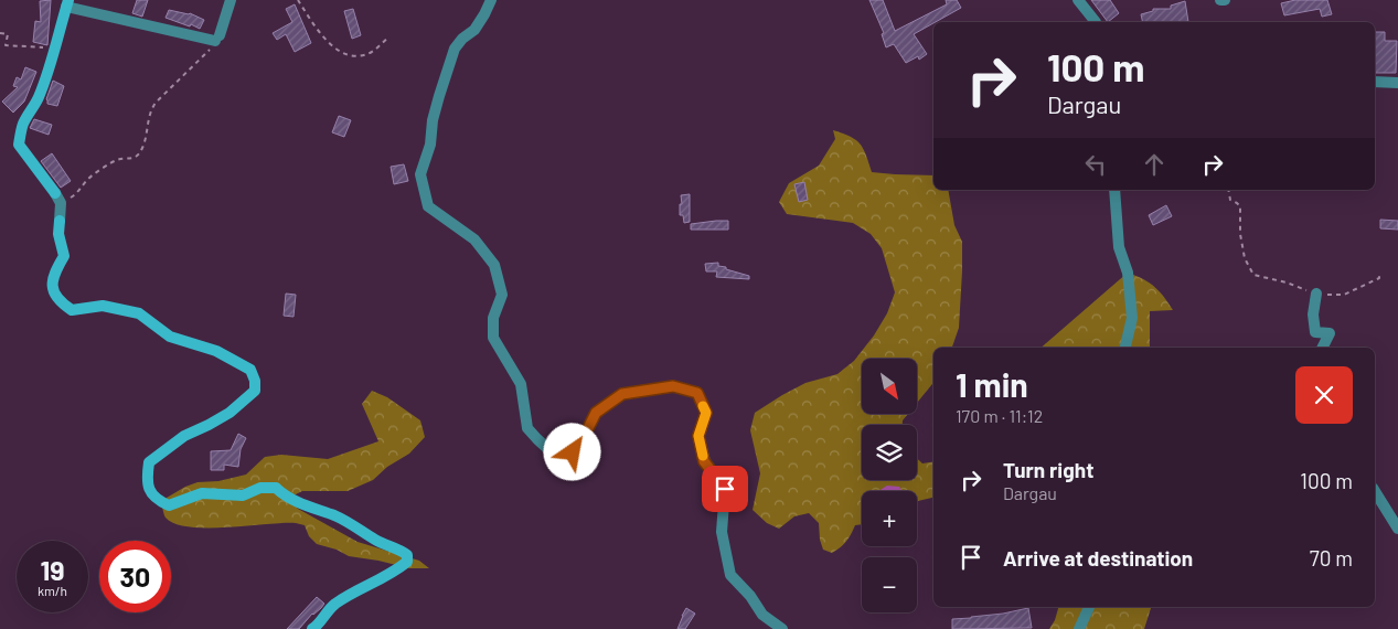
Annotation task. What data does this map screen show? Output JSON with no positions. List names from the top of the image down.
{
  "north": "bottom right",
  "page": {
    "turn": ["100 m", "Dargau"],
    "heading": ["1 min", "170 m · 11:12"],
    "map_buttons": ["+", "−"],
    "list": [
      {
        "name": "Turn right",
        "note": "Dargau",
        "value": "100 m"
      },
      {
        "name": "Arrive at destination",
        "value": "70 m"
      }
    ],
    "speed": "19 km/h",
    "limit": "30"
  }
}
